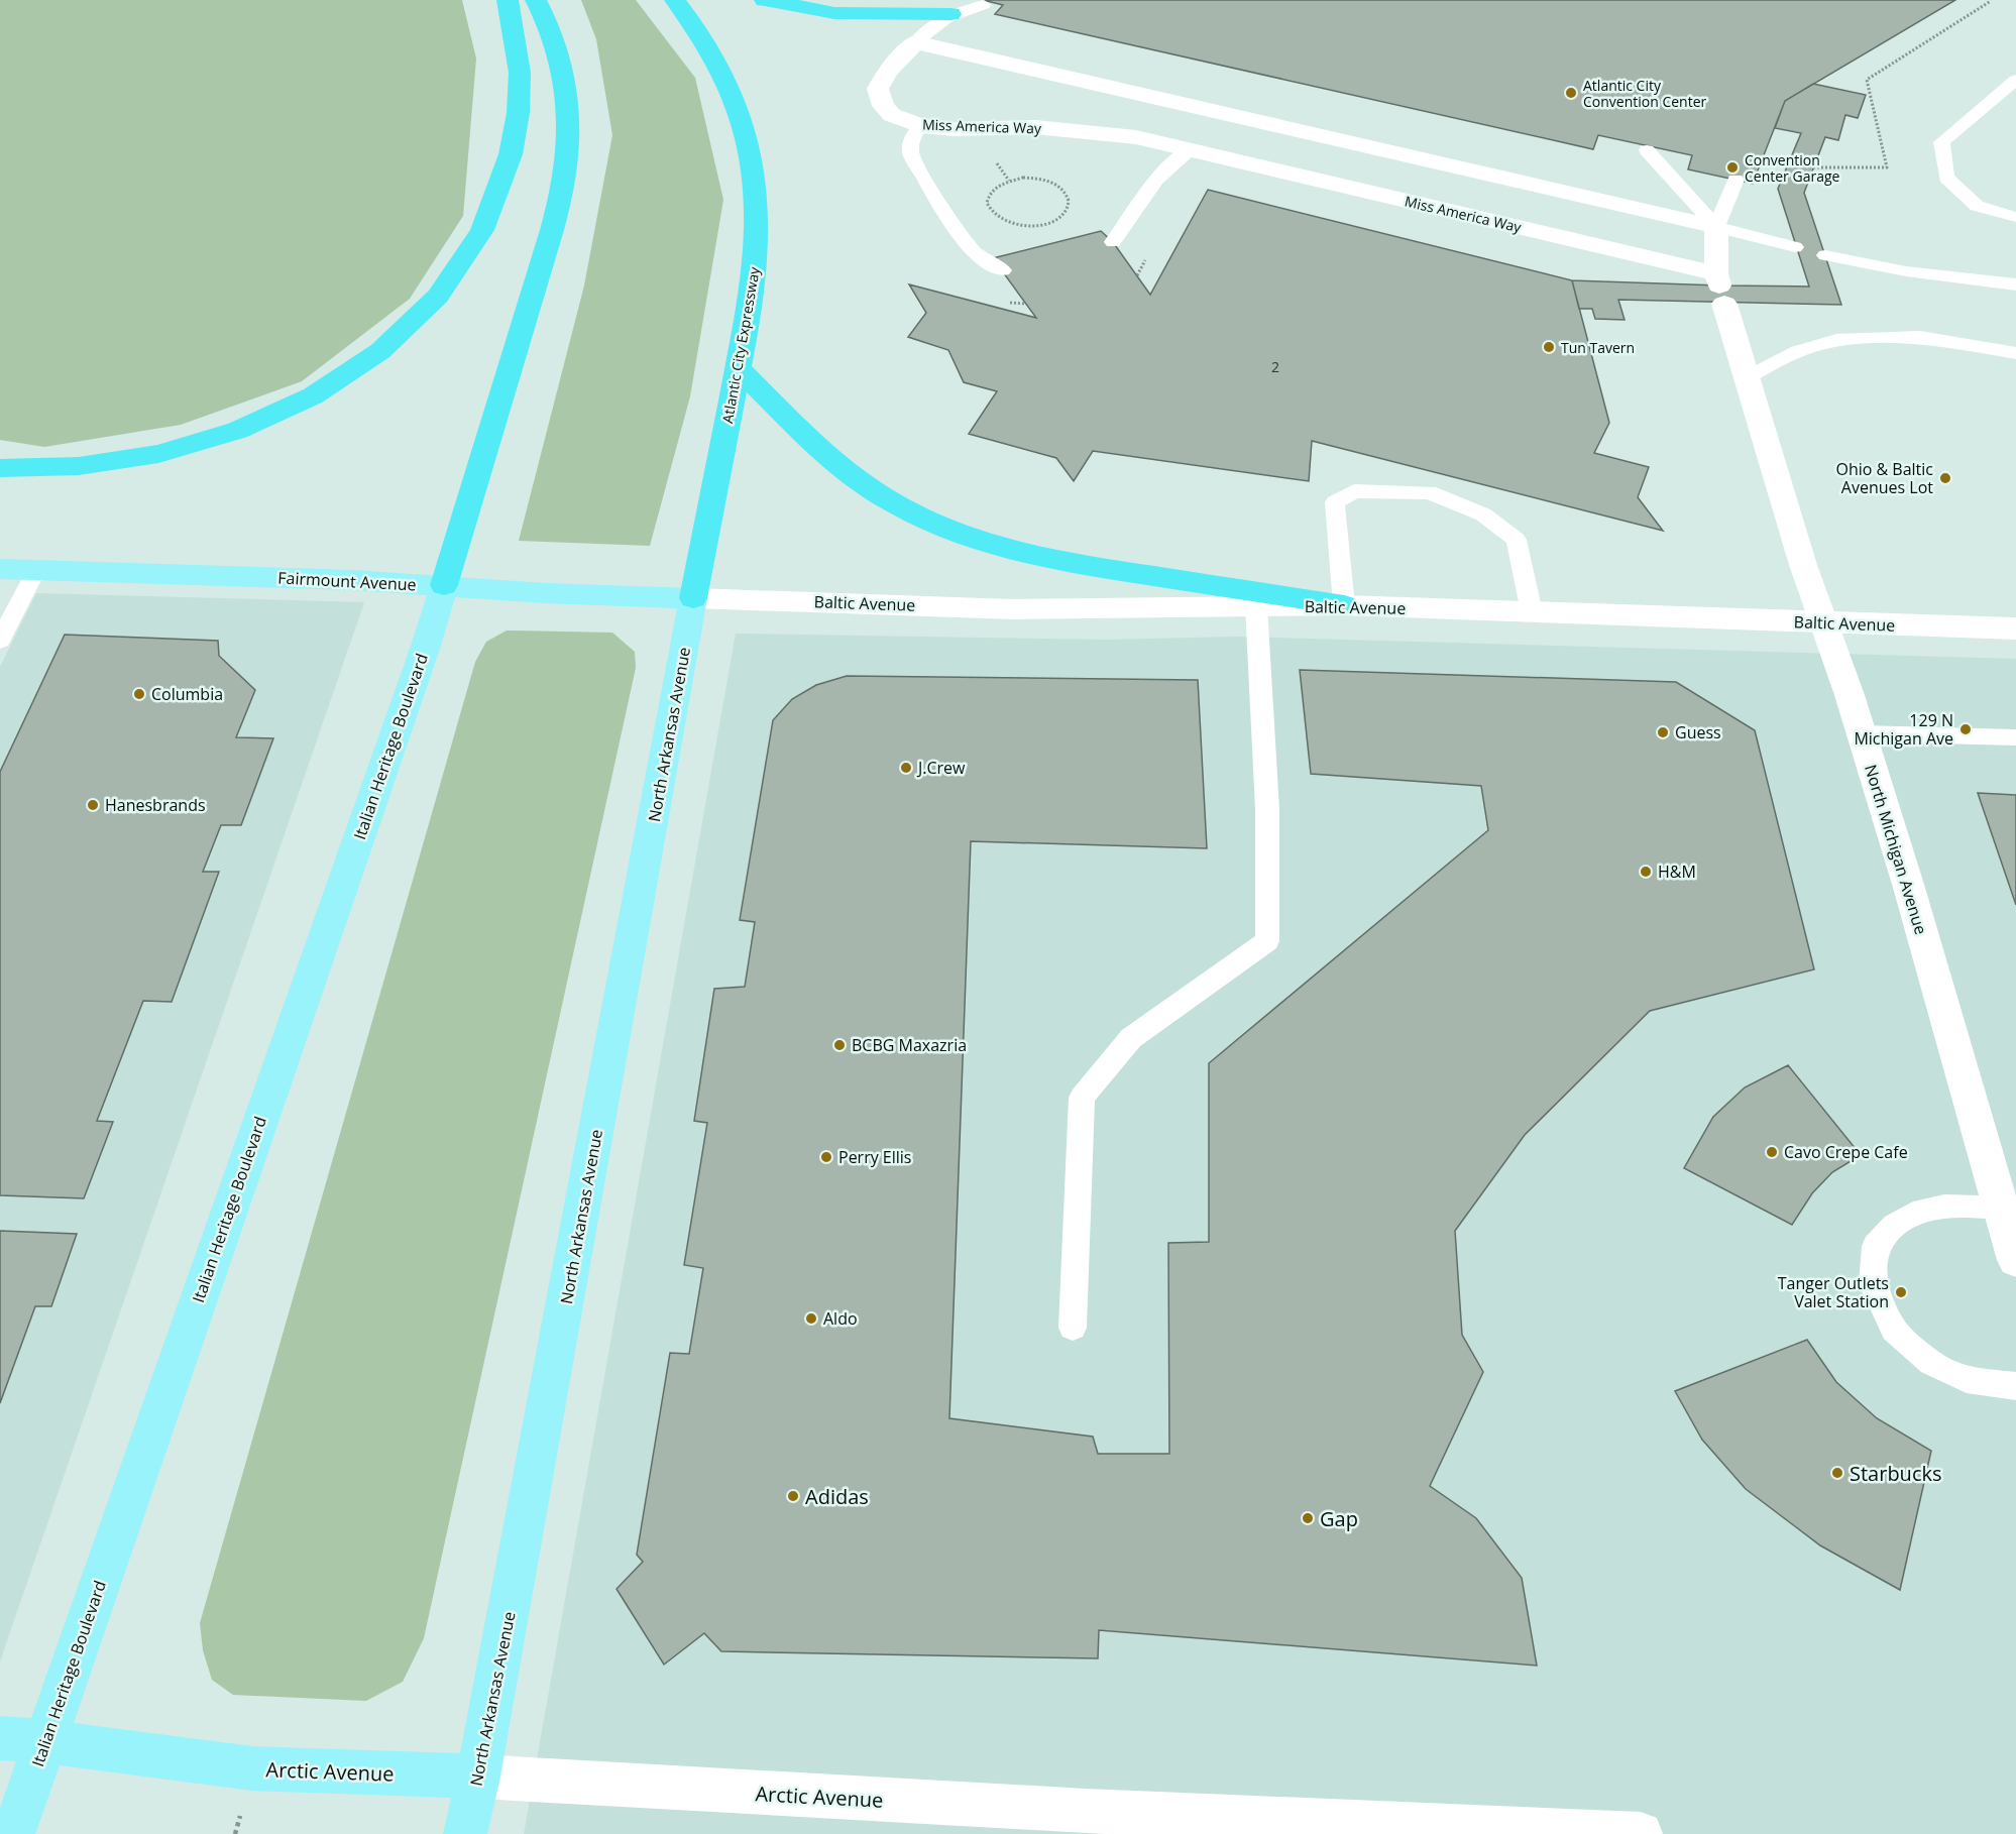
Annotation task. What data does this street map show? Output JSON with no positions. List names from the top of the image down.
{
  "streets": {
    "highway": ["Atlantic City Expressway"],
    "main road": [
      "Fairmount Avenue",
      "North Arkansas Avenue",
      "Italian Heritage Boulevard",
      "Arctic Avenue"
    ],
    "street": ["Miss America Way", "Baltic Avenue", "North Michigan Avenue"]
  },
  "crossings": [
    ["Miss America Way", "North Michigan Avenue"],
    ["Atlantic City Expressway", "Fairmount Avenue"],
    ["Atlantic City Expressway", "Baltic Avenue"],
    ["Atlantic City Expressway", "North Arkansas Avenue"],
    ["Fairmount Avenue", "Baltic Avenue"],
    ["Fairmount Avenue", "North Arkansas Avenue"],
    ["Fairmount Avenue", "Italian Heritage Boulevard"],
    ["Baltic Avenue", "North Arkansas Avenue"],
    ["Baltic Avenue", "North Michigan Avenue"],
    ["North Arkansas Avenue", "Arctic Avenue"],
    ["Italian Heritage Boulevard", "Arctic Avenue"]
  ],
  "places": [
    "Atlantic City Convention Center",
    "Convention Center Garage",
    "Tun Tavern",
    "Ohio & Baltic Avenues Lot",
    "Columbia",
    "129 N Michigan Ave",
    "Guess",
    "J.Crew",
    "Hanesbrands",
    "H&M",
    "BCBG Maxazria",
    "Cavo Crepe Cafe",
    "Perry Ellis",
    "Tanger Outlets Valet Station",
    "Aldo",
    "Starbucks",
    "Adidas",
    "Gap"
  ],
  "house_numbers": ["2"]
}
